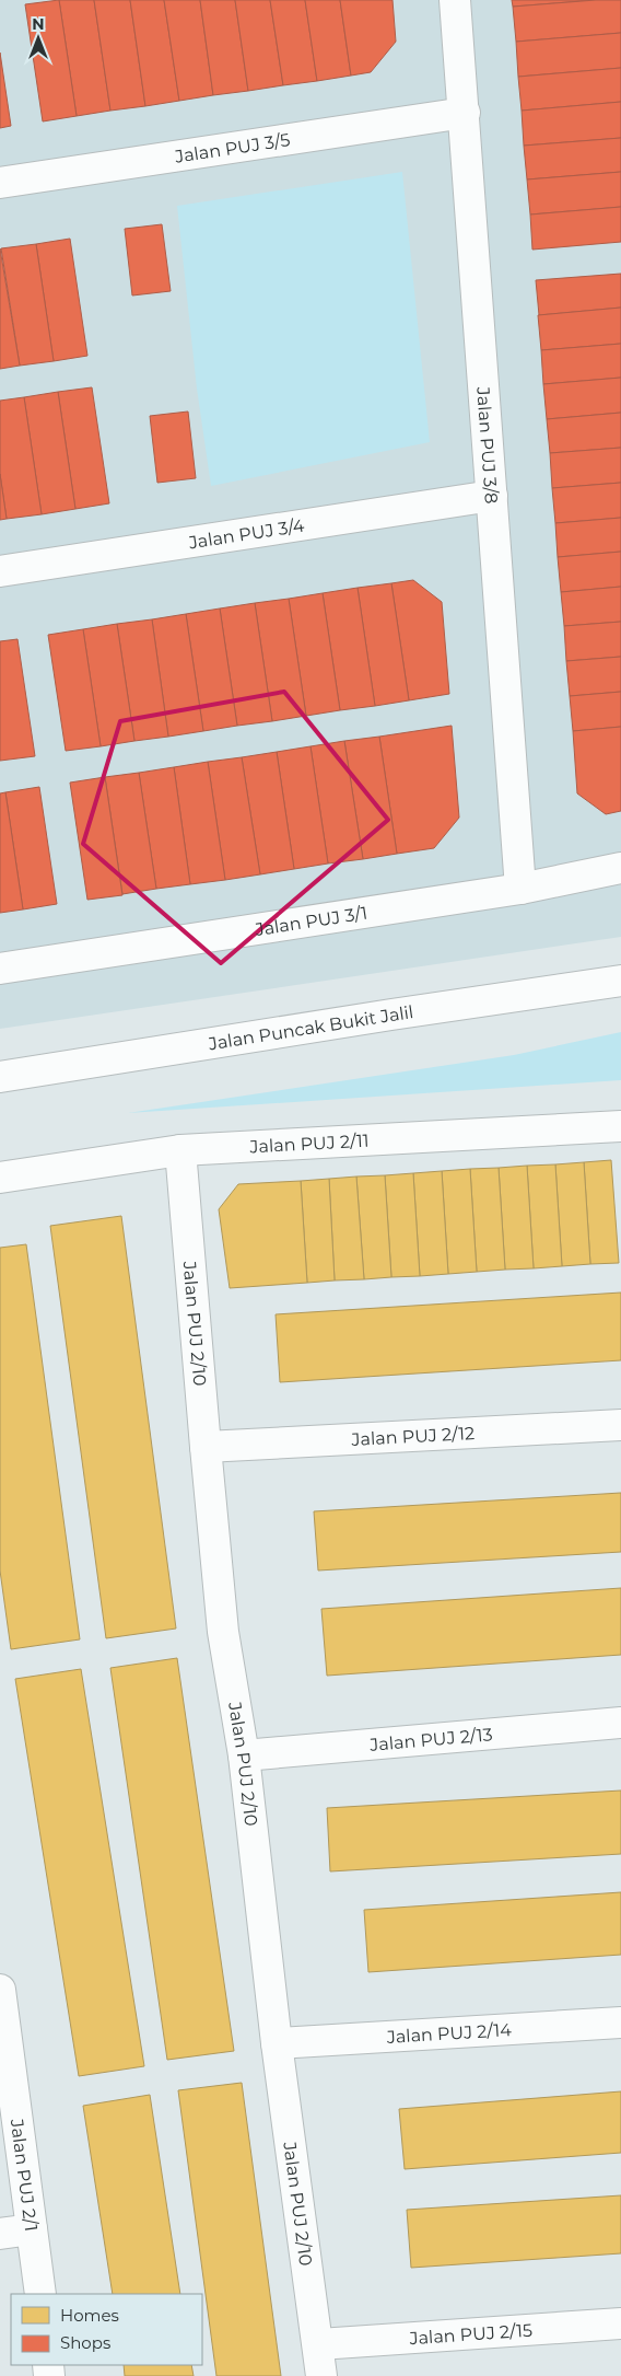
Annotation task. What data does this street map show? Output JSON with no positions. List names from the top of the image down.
{
  "streets": {
    "street": [
      "Jalan PUJ 3/5",
      "Jalan PUJ 3/8",
      "Jalan PUJ 3/4",
      "Jalan PUJ 3/1",
      "Jalan Puncak Bukit Jalil",
      "Jalan PUJ 2/11",
      "Jalan PUJ 2/10",
      "Jalan PUJ 2/12",
      "Jalan PUJ 2/13",
      "Jalan PUJ 2/14",
      "Jalan PUJ 2/1",
      "Jalan PUJ 2/15"
    ]
  },
  "crossings": [
    ["Jalan PUJ 3/5", "Jalan PUJ 3/8"],
    ["Jalan PUJ 3/8", "Jalan PUJ 3/4"],
    ["Jalan PUJ 3/8", "Jalan PUJ 3/1"],
    ["Jalan PUJ 2/11", "Jalan PUJ 2/10"],
    ["Jalan PUJ 2/10", "Jalan PUJ 2/12"],
    ["Jalan PUJ 2/10", "Jalan PUJ 2/13"],
    ["Jalan PUJ 2/10", "Jalan PUJ 2/14"],
    ["Jalan PUJ 2/10", "Jalan PUJ 2/15"]
  ],
  "legend": ["Homes", "Shops"],
  "north": "top"
}
